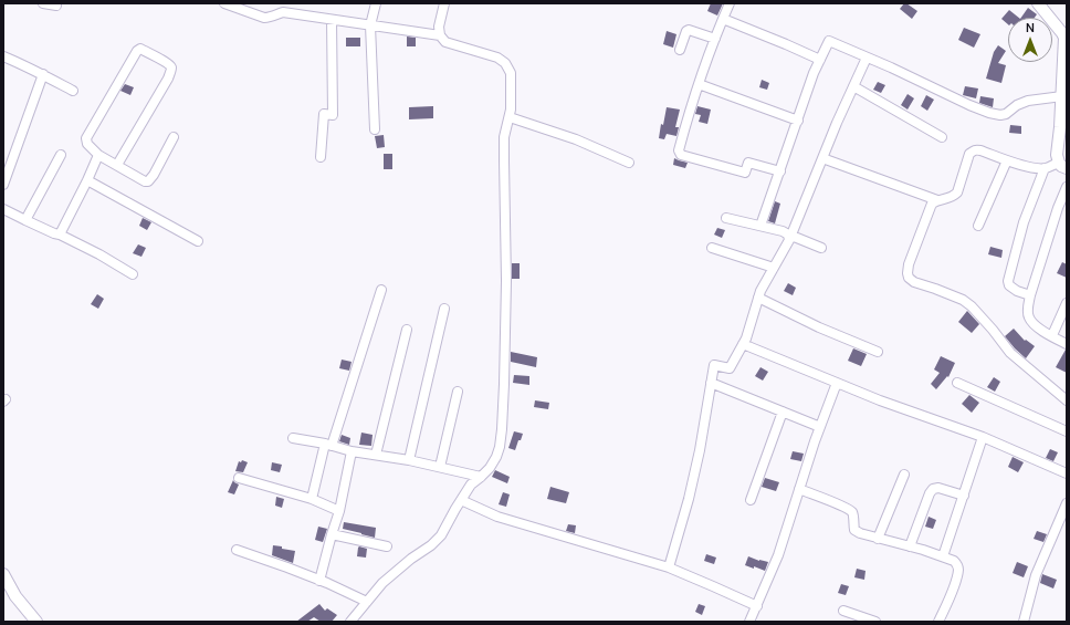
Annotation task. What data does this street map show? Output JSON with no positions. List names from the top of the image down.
{
  "north": "top"
}
